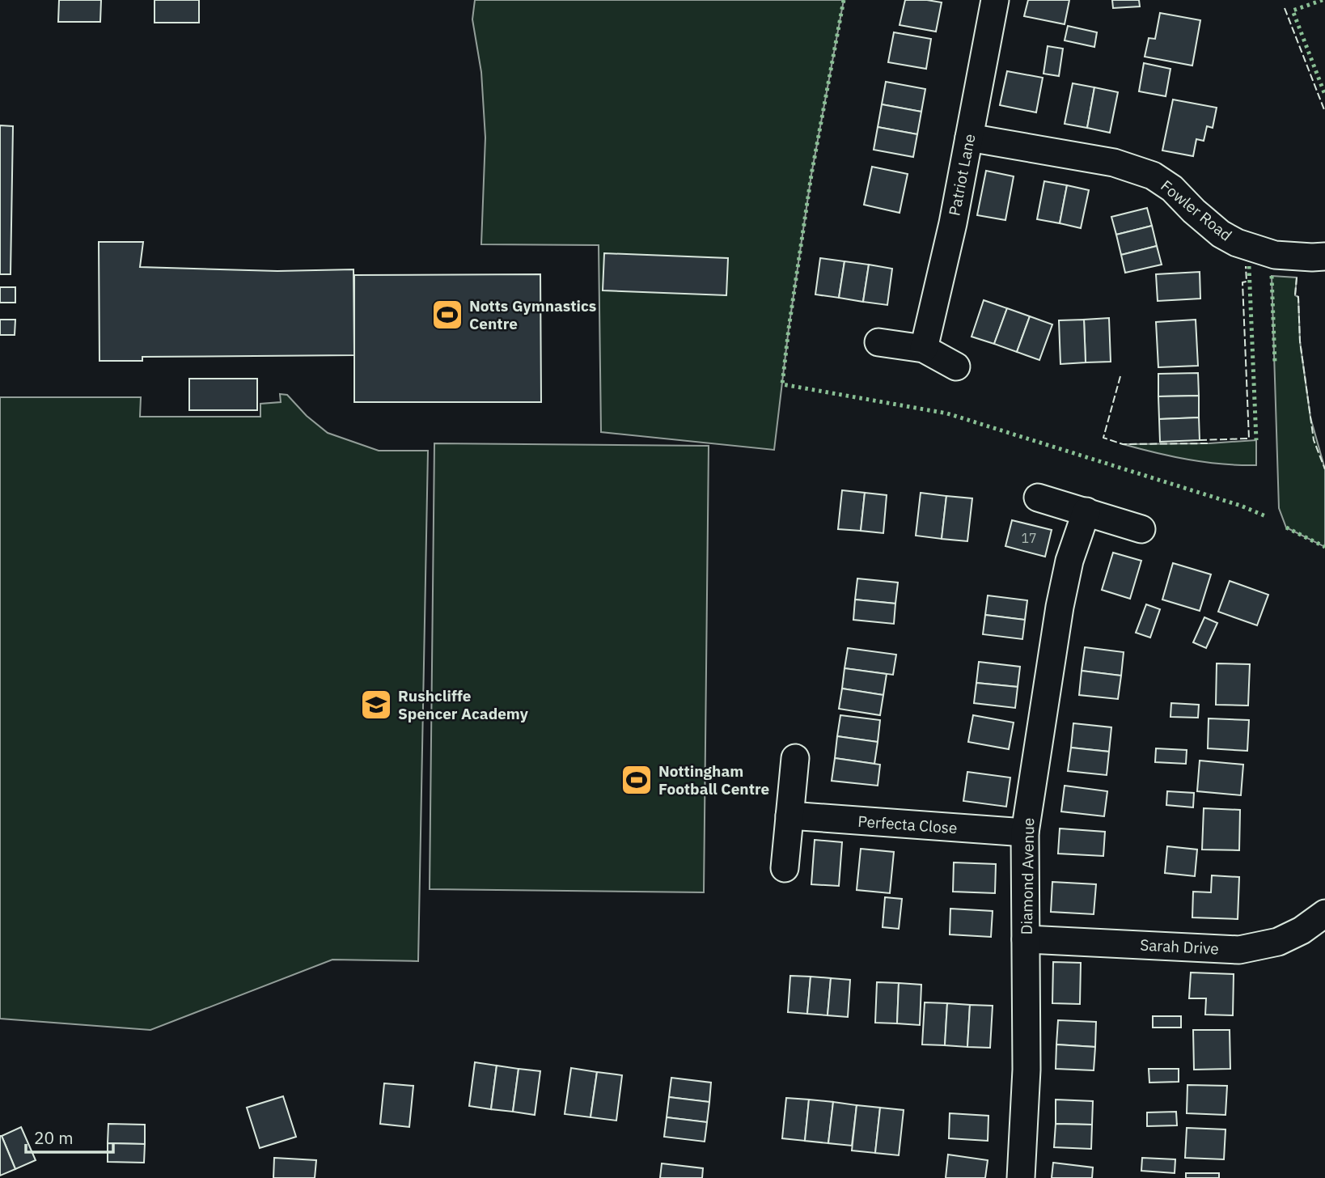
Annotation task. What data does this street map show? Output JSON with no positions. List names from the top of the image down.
{
  "streets": {
    "street": [
      "Patriot Lane",
      "Fowler Road",
      "Perfecta Close",
      "Diamond Avenue",
      "Sarah Drive"
    ]
  },
  "crossings": [
    ["Patriot Lane", "Fowler Road"],
    ["Perfecta Close", "Diamond Avenue"],
    ["Diamond Avenue", "Sarah Drive"]
  ],
  "places": {
    "sports": ["Notts Gymnastics Centre", "Nottingham Football Centre"],
    "school or university": ["Rushcliffe Spencer Academy"]
  },
  "house_numbers": ["17"],
  "scale_bar": "20 m"
}
